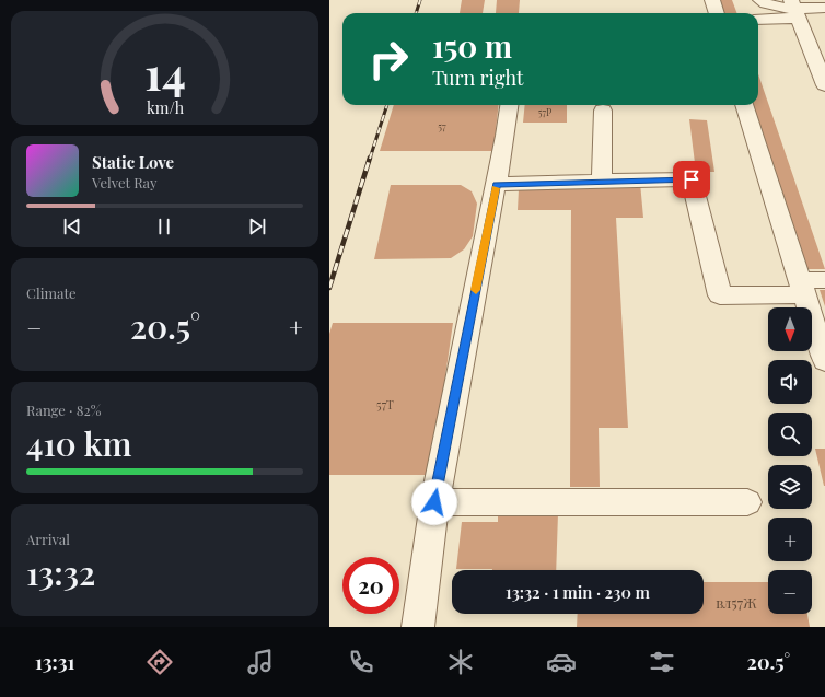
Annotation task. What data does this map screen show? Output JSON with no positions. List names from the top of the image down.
{
  "house_numbers": [
    "57Р",
    "57",
    "57Т",
    "вл57Ж"
  ],
  "north": "bottom",
  "page": {
    "turn": ["150 m", "Turn right"],
    "song": ["Static Love", "Velvet Ray"],
    "tile": [
      "Climate",
      ["Range · 82%", "410 km"],
      ["Arrival", "13:32"]
    ],
    "map_buttons": ["+", "−"],
    "heat": ["−", "20.5°", "+"],
    "limit": "20",
    "trip": "13:32 · 1 min · 230 m",
    "tabs": ["13:31", "20.5°"],
    "gauge": ["14", "km/h"]
  }
}
